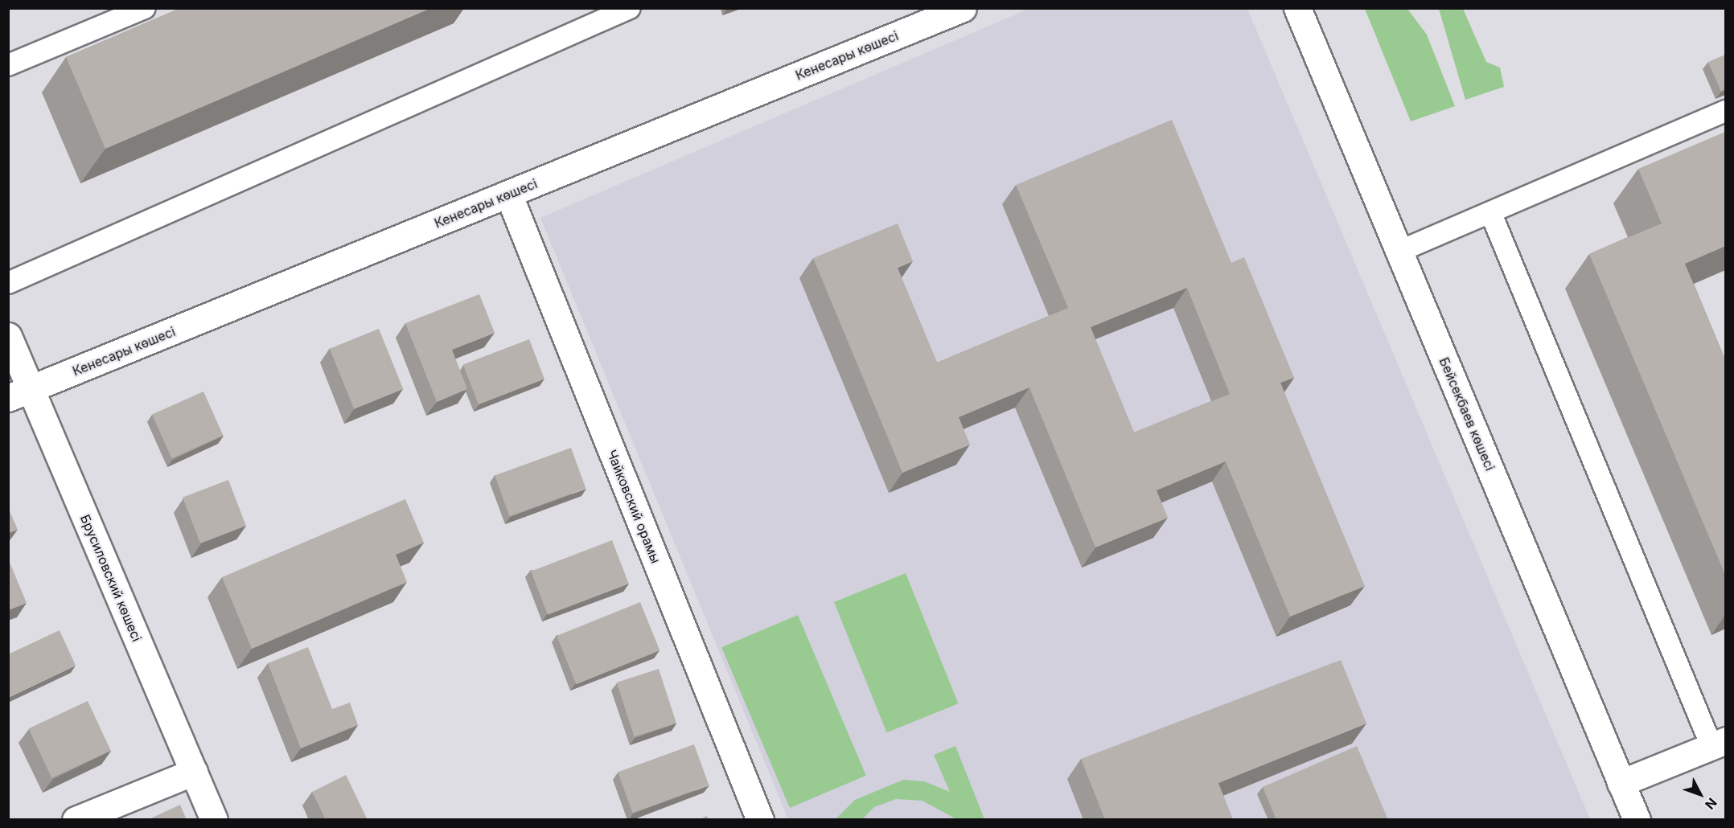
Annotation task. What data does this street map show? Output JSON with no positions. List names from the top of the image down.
{
  "streets": {
    "street": [
      "Кенесары көшесі",
      "Бейсекбаев көшесі",
      "Чайковский орамы",
      "Брусиловский көшесі"
    ]
  },
  "crossings": [
    ["Кенесары көшесі", "Чайковский орамы"],
    ["Кенесары көшесі", "Брусиловский көшесі"]
  ],
  "north": "bottom right"
}
